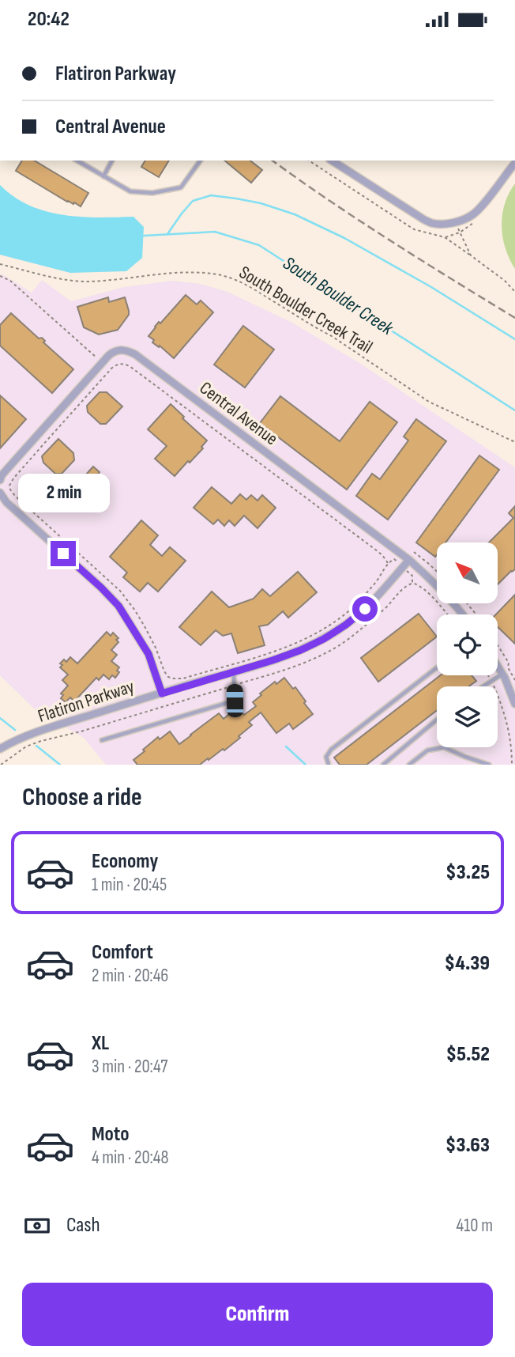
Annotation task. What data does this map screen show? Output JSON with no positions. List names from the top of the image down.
{
  "streets": {
    "street": ["Central Avenue", "Flatiron Parkway"],
    "path": ["South Boulder Creek Trail"]
  },
  "crossings": [
    ["Central Avenue", "Flatiron Parkway"]
  ],
  "water": ["South Boulder Creek"],
  "north": "top left",
  "page": {
    "status": "20:42",
    "banner": ["Flatiron Parkway", "Central Avenue"],
    "bubble": "2 min",
    "heading": "Choose a ride",
    "list": [
      {
        "name": "Economy",
        "note": "1 min · 20:45",
        "value": "$3.25"
      },
      {
        "name": "Comfort",
        "note": "2 min · 20:46",
        "value": "$4.39"
      },
      {
        "name": "XL",
        "note": "3 min · 20:47",
        "value": "$5.52"
      },
      {
        "name": "Moto",
        "note": "4 min · 20:48",
        "value": "$3.63"
      }
    ],
    "pay": ["Cash", "410 m"],
    "buttons": "Confirm"
  }
}
